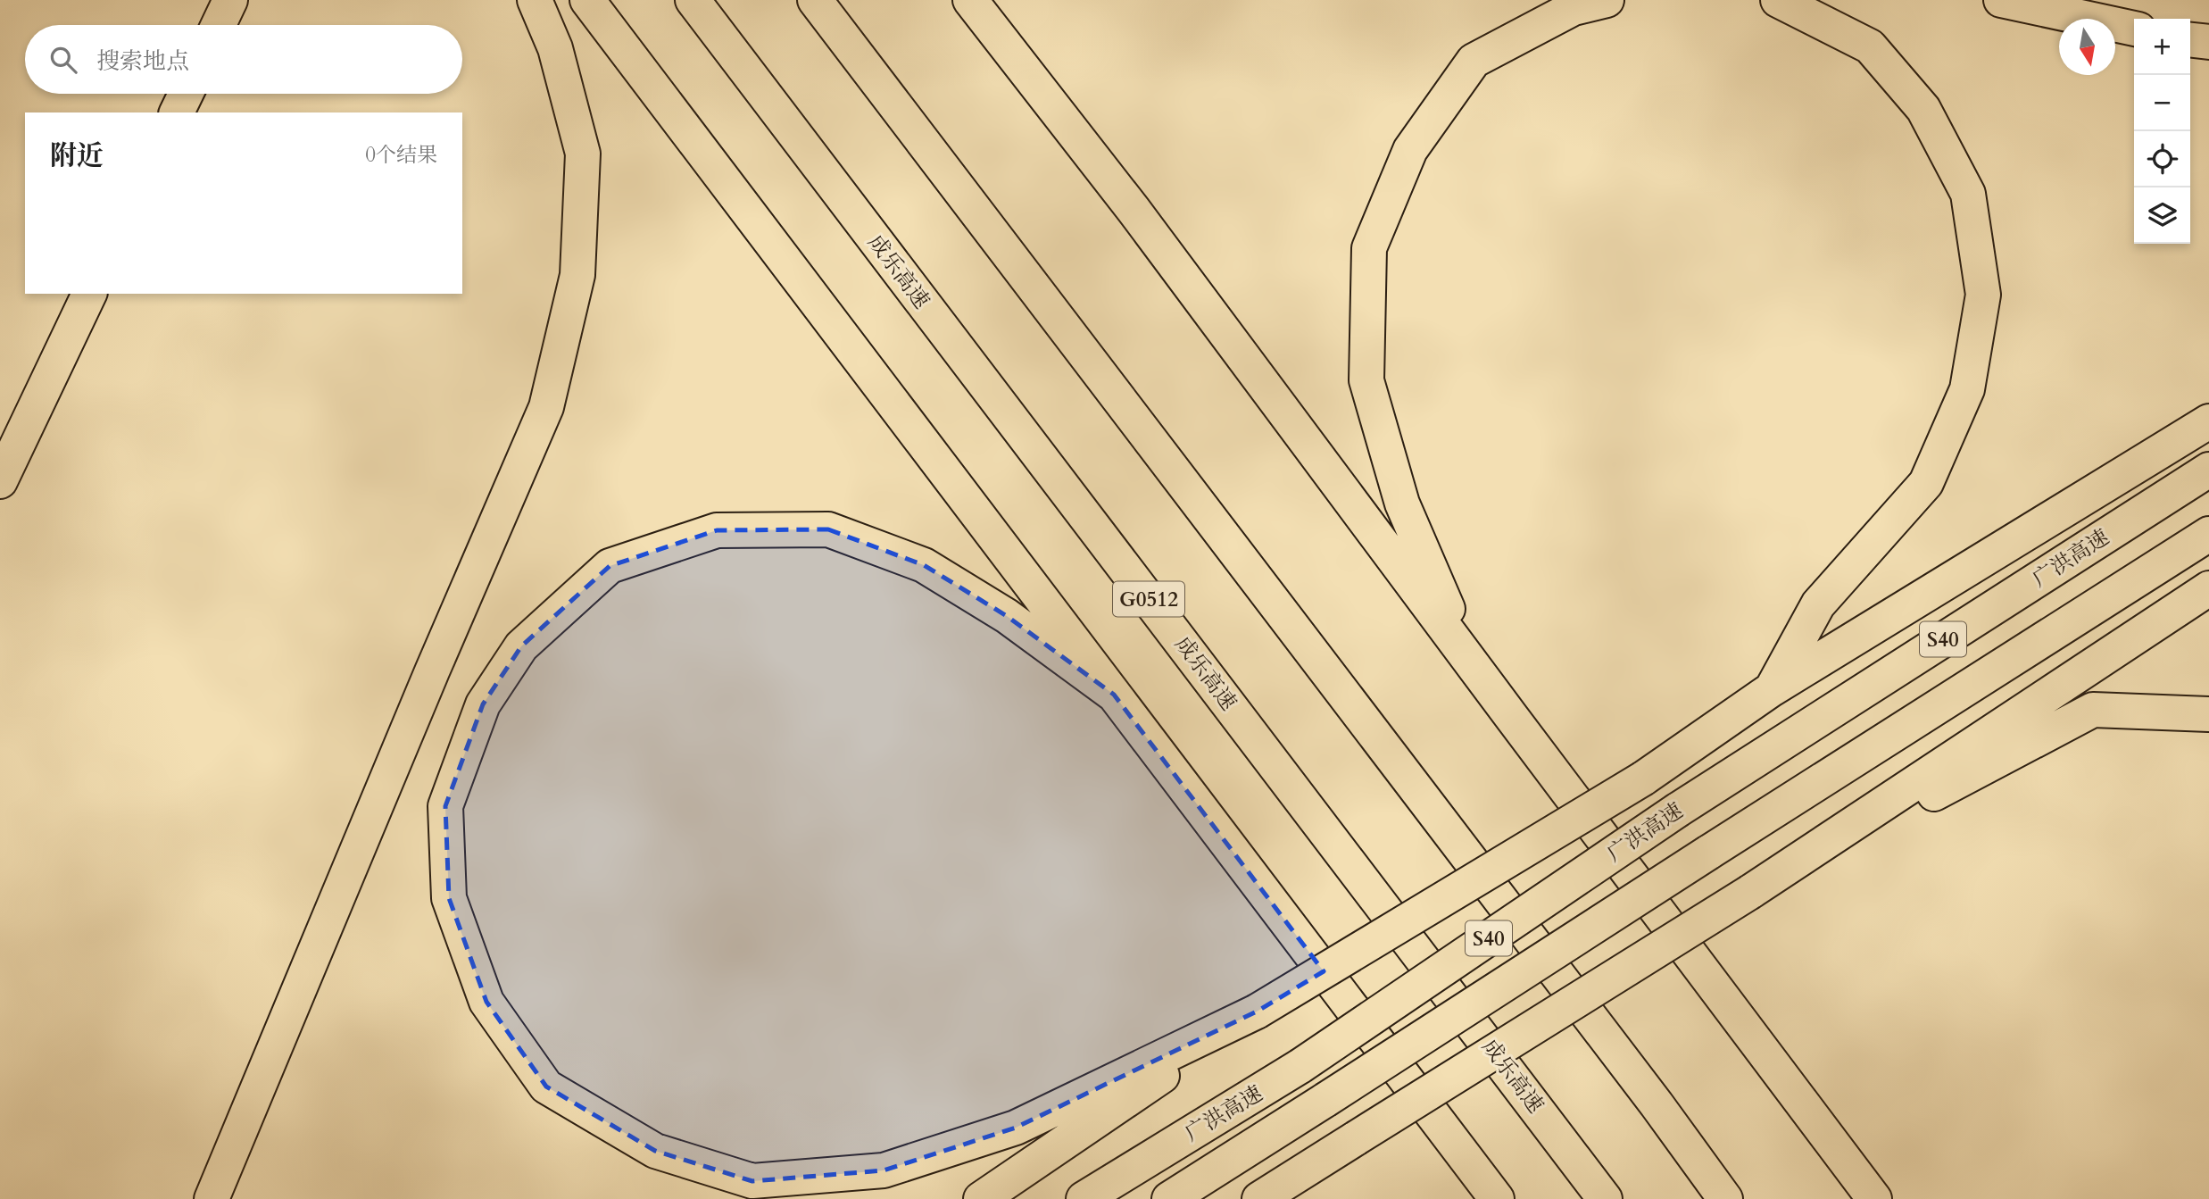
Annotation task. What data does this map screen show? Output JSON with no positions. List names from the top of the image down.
{
  "streets": {
    "main road": [
      "成乐高速",
      "广洪高速",
      "G0512",
      "S40"
    ]
  },
  "north": "bottom",
  "page": {
    "map_buttons": ["+", "−"],
    "search": "搜索地点",
    "heading": ["附近", "0个结果"]
  }
}
